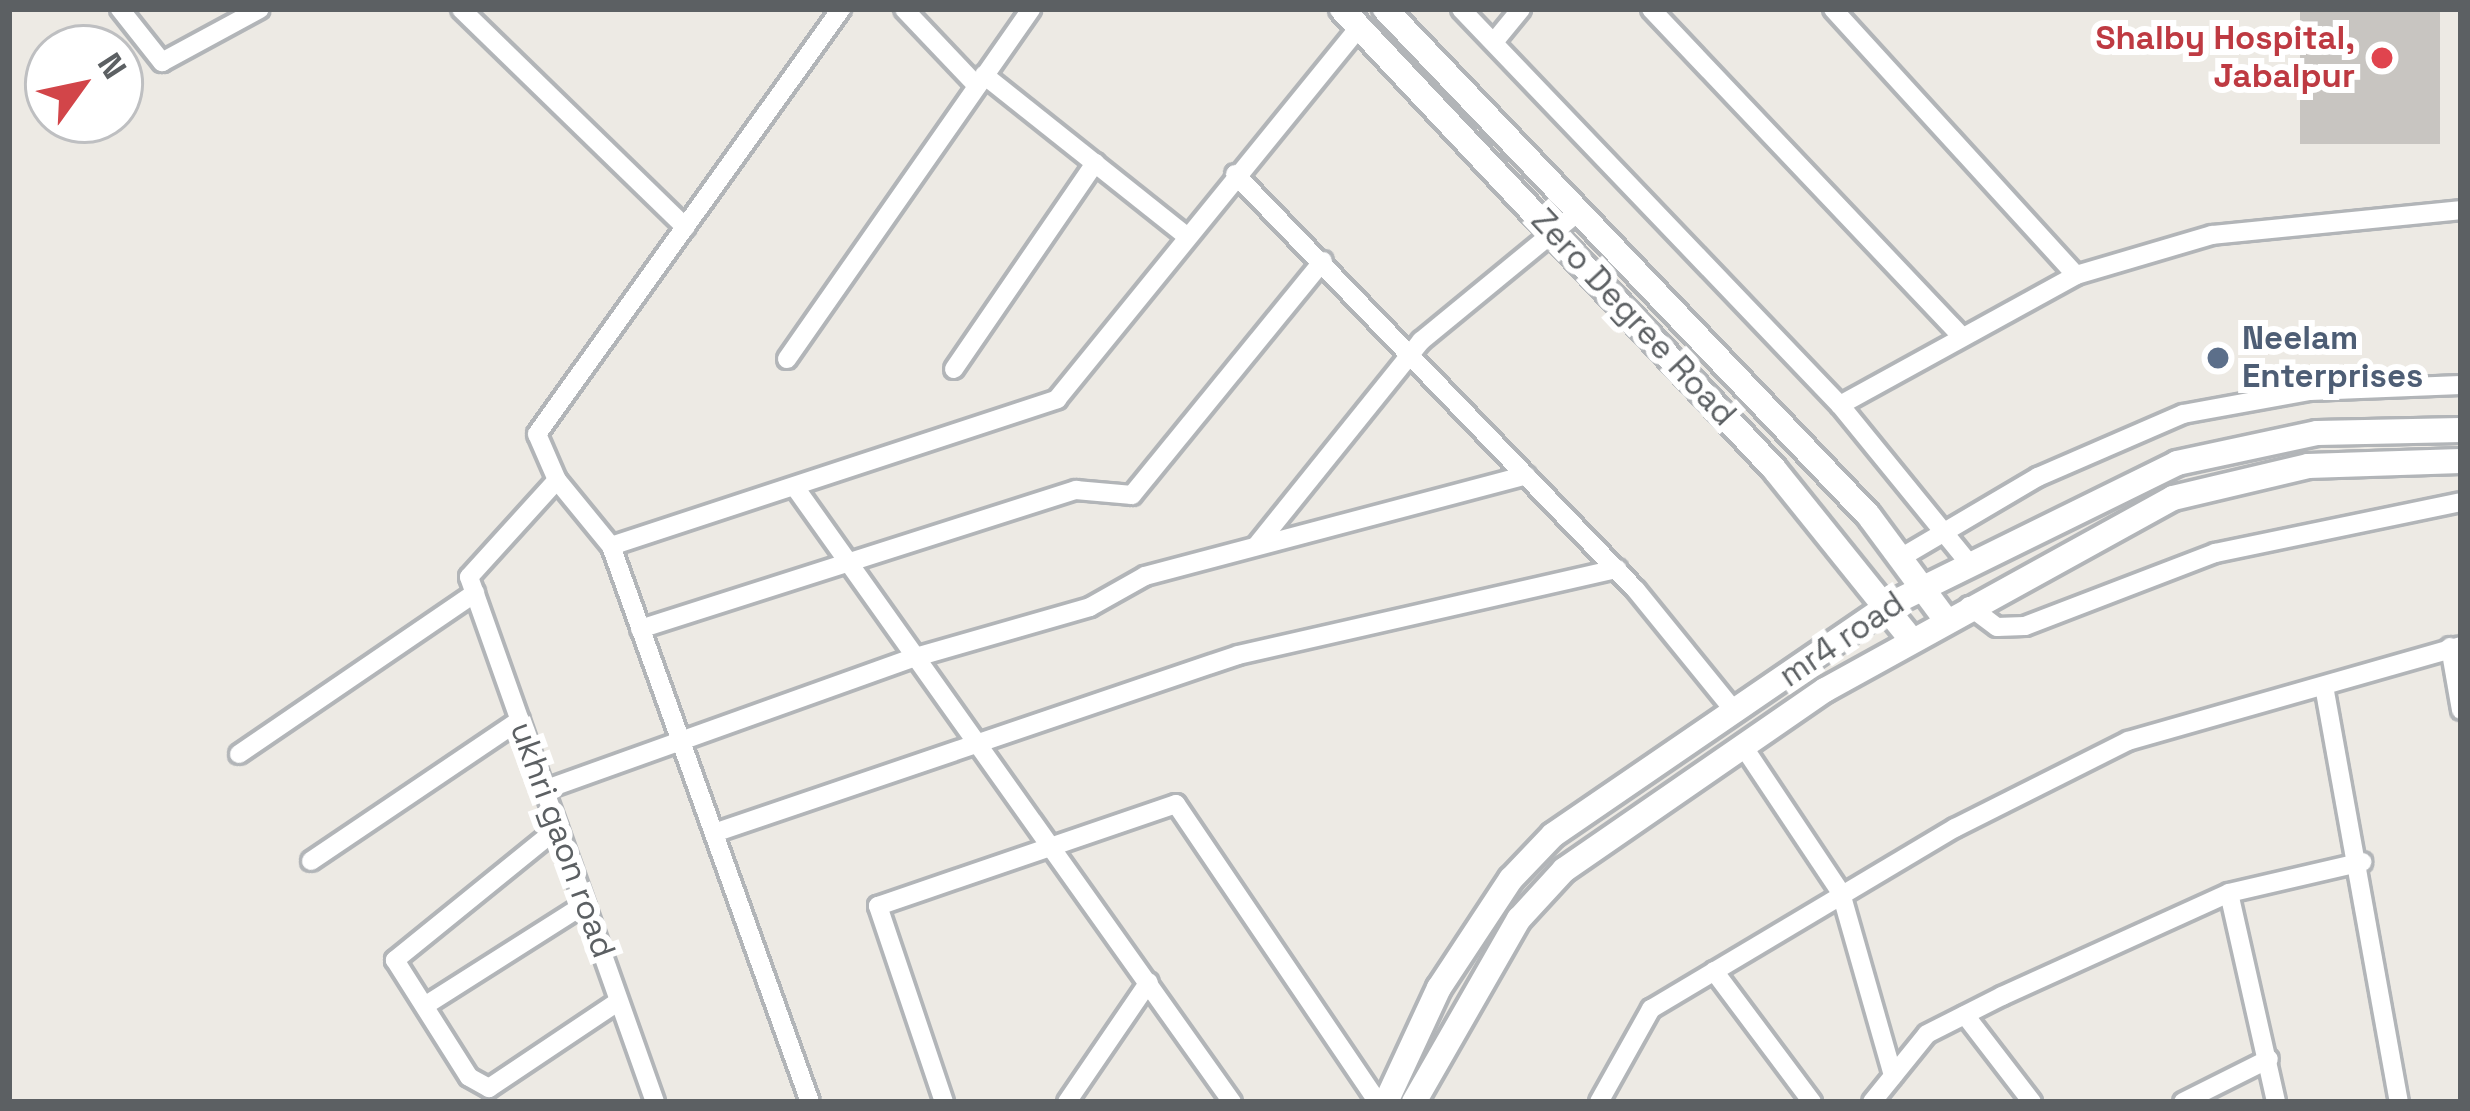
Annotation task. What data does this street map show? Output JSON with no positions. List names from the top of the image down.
{
  "streets": {
    "street": ["Zero Degree Road", "mr4 road", "ukhri gaon road"]
  },
  "crossings": [
    ["Zero Degree Road", "mr4 road"]
  ],
  "places": ["Shalby Hospital, Jabalpur", "Neelam Enterprises"],
  "north": "top right"
}
